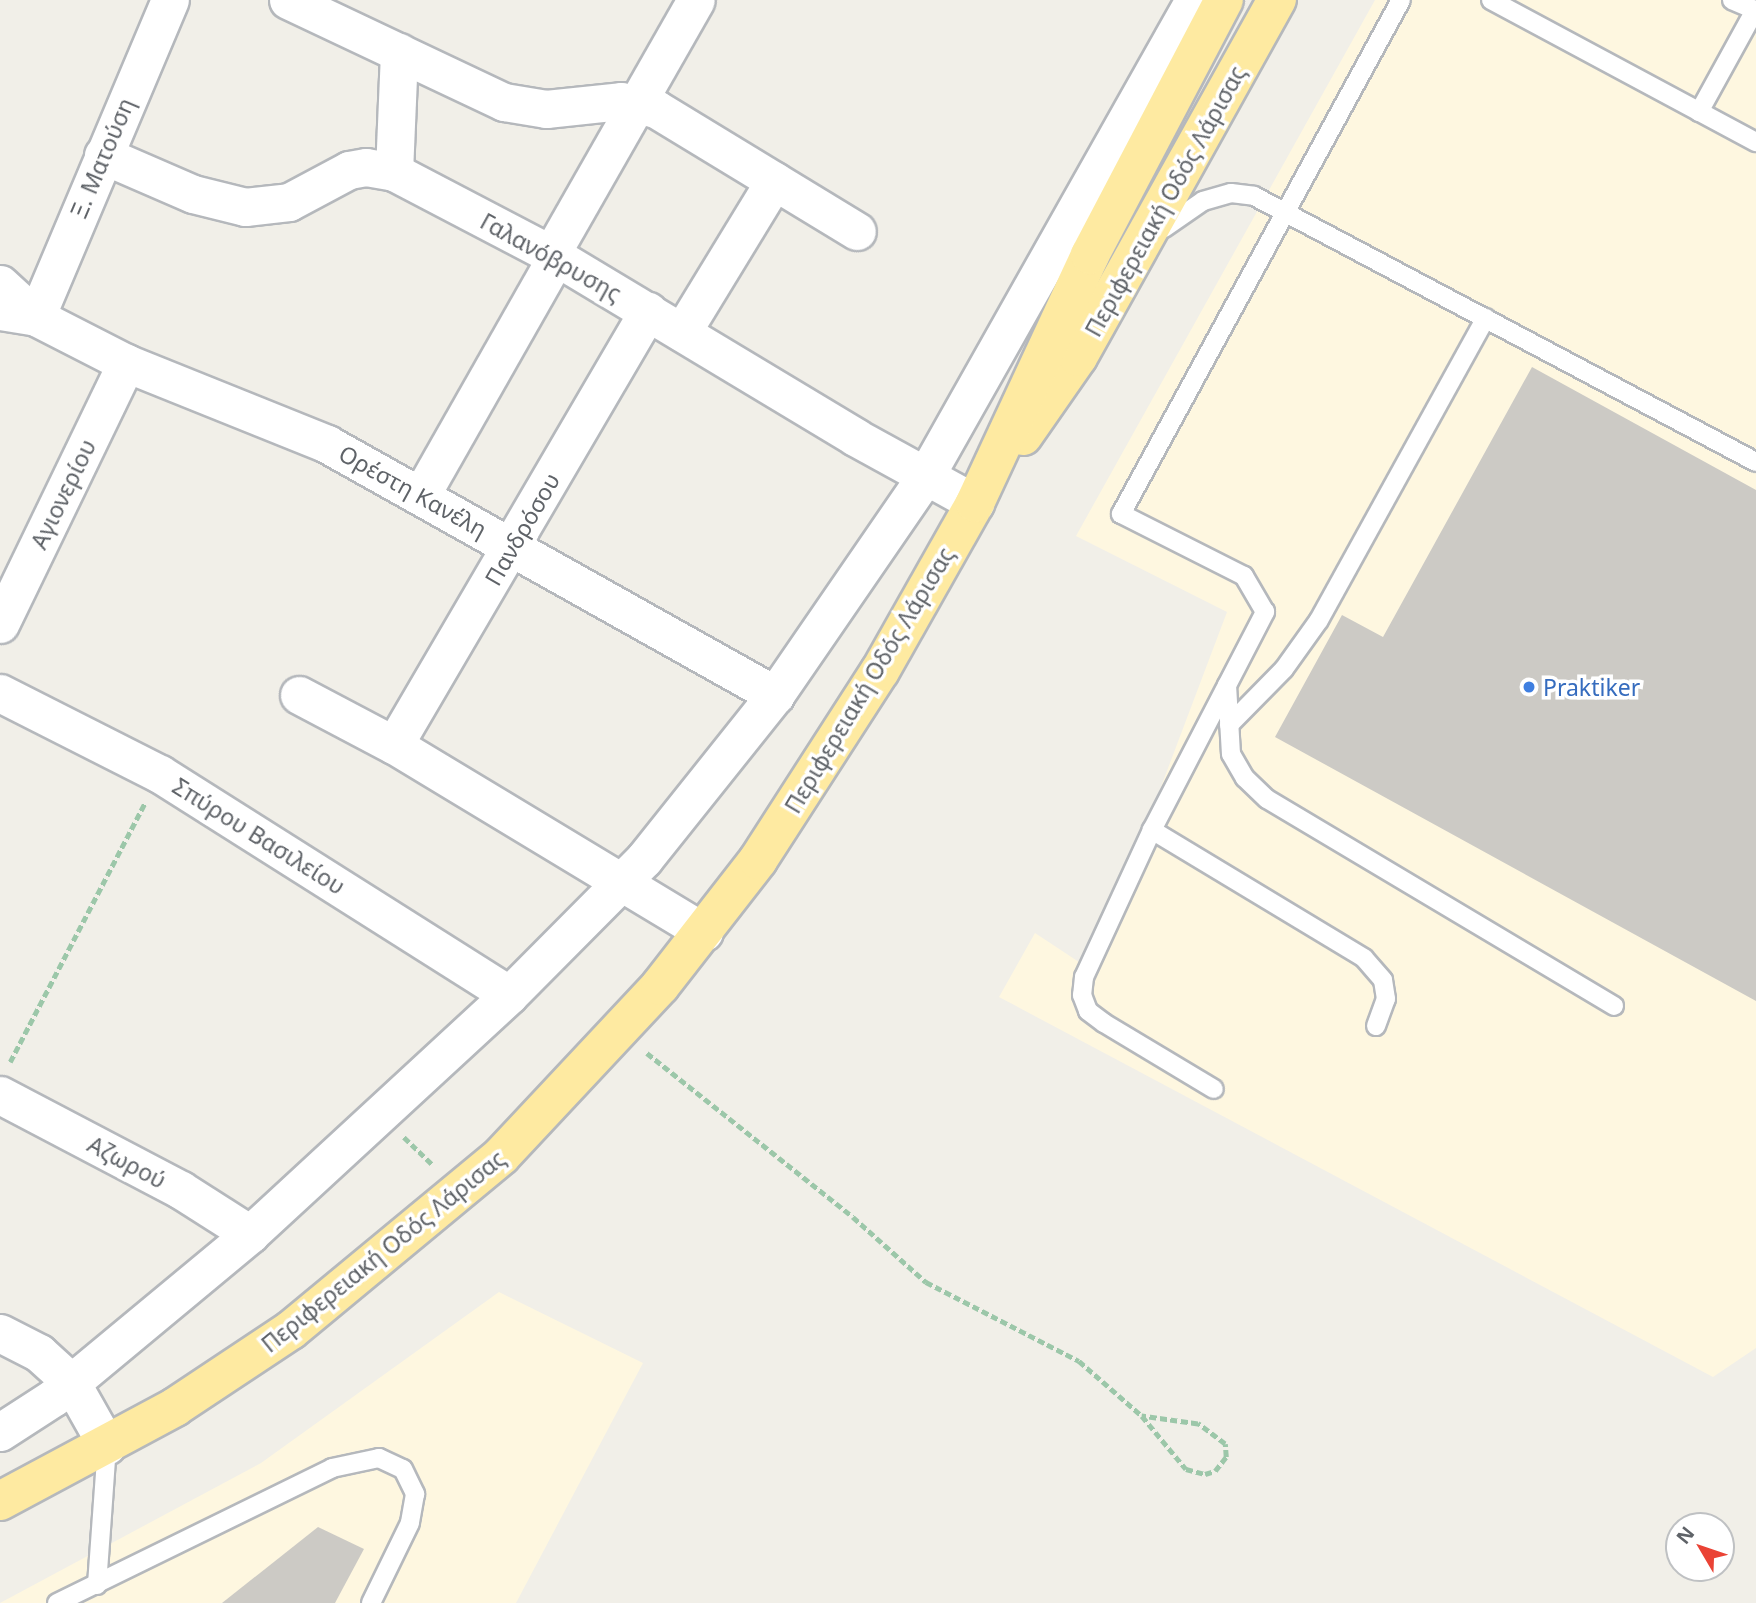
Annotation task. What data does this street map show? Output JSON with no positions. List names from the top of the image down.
{
  "streets": {
    "highway": ["Περιφερειακή Οδός Λάρισας"],
    "street": [
      "Ξ. Ματούση",
      "Γαλανόβρυσης",
      "Ορέστη Κανέλη",
      "Αγιονερίου",
      "Πανδρόσου",
      "Σπύρου Βασιλείου",
      "Αζωρού"
    ]
  },
  "crossings": [
    ["Ξ. Ματούση", "Γαλανόβρυσης"],
    ["Ξ. Ματούση", "Ορέστη Κανέλη"],
    ["Περιφερειακή Οδός Λάρισας", "Γαλανόβρυσης"],
    ["Γαλανόβρυσης", "Πανδρόσου"],
    ["Ορέστη Κανέλη", "Αγιονερίου"],
    ["Ορέστη Κανέλη", "Πανδρόσου"]
  ],
  "places": ["Praktiker"],
  "north": "top left"
}
